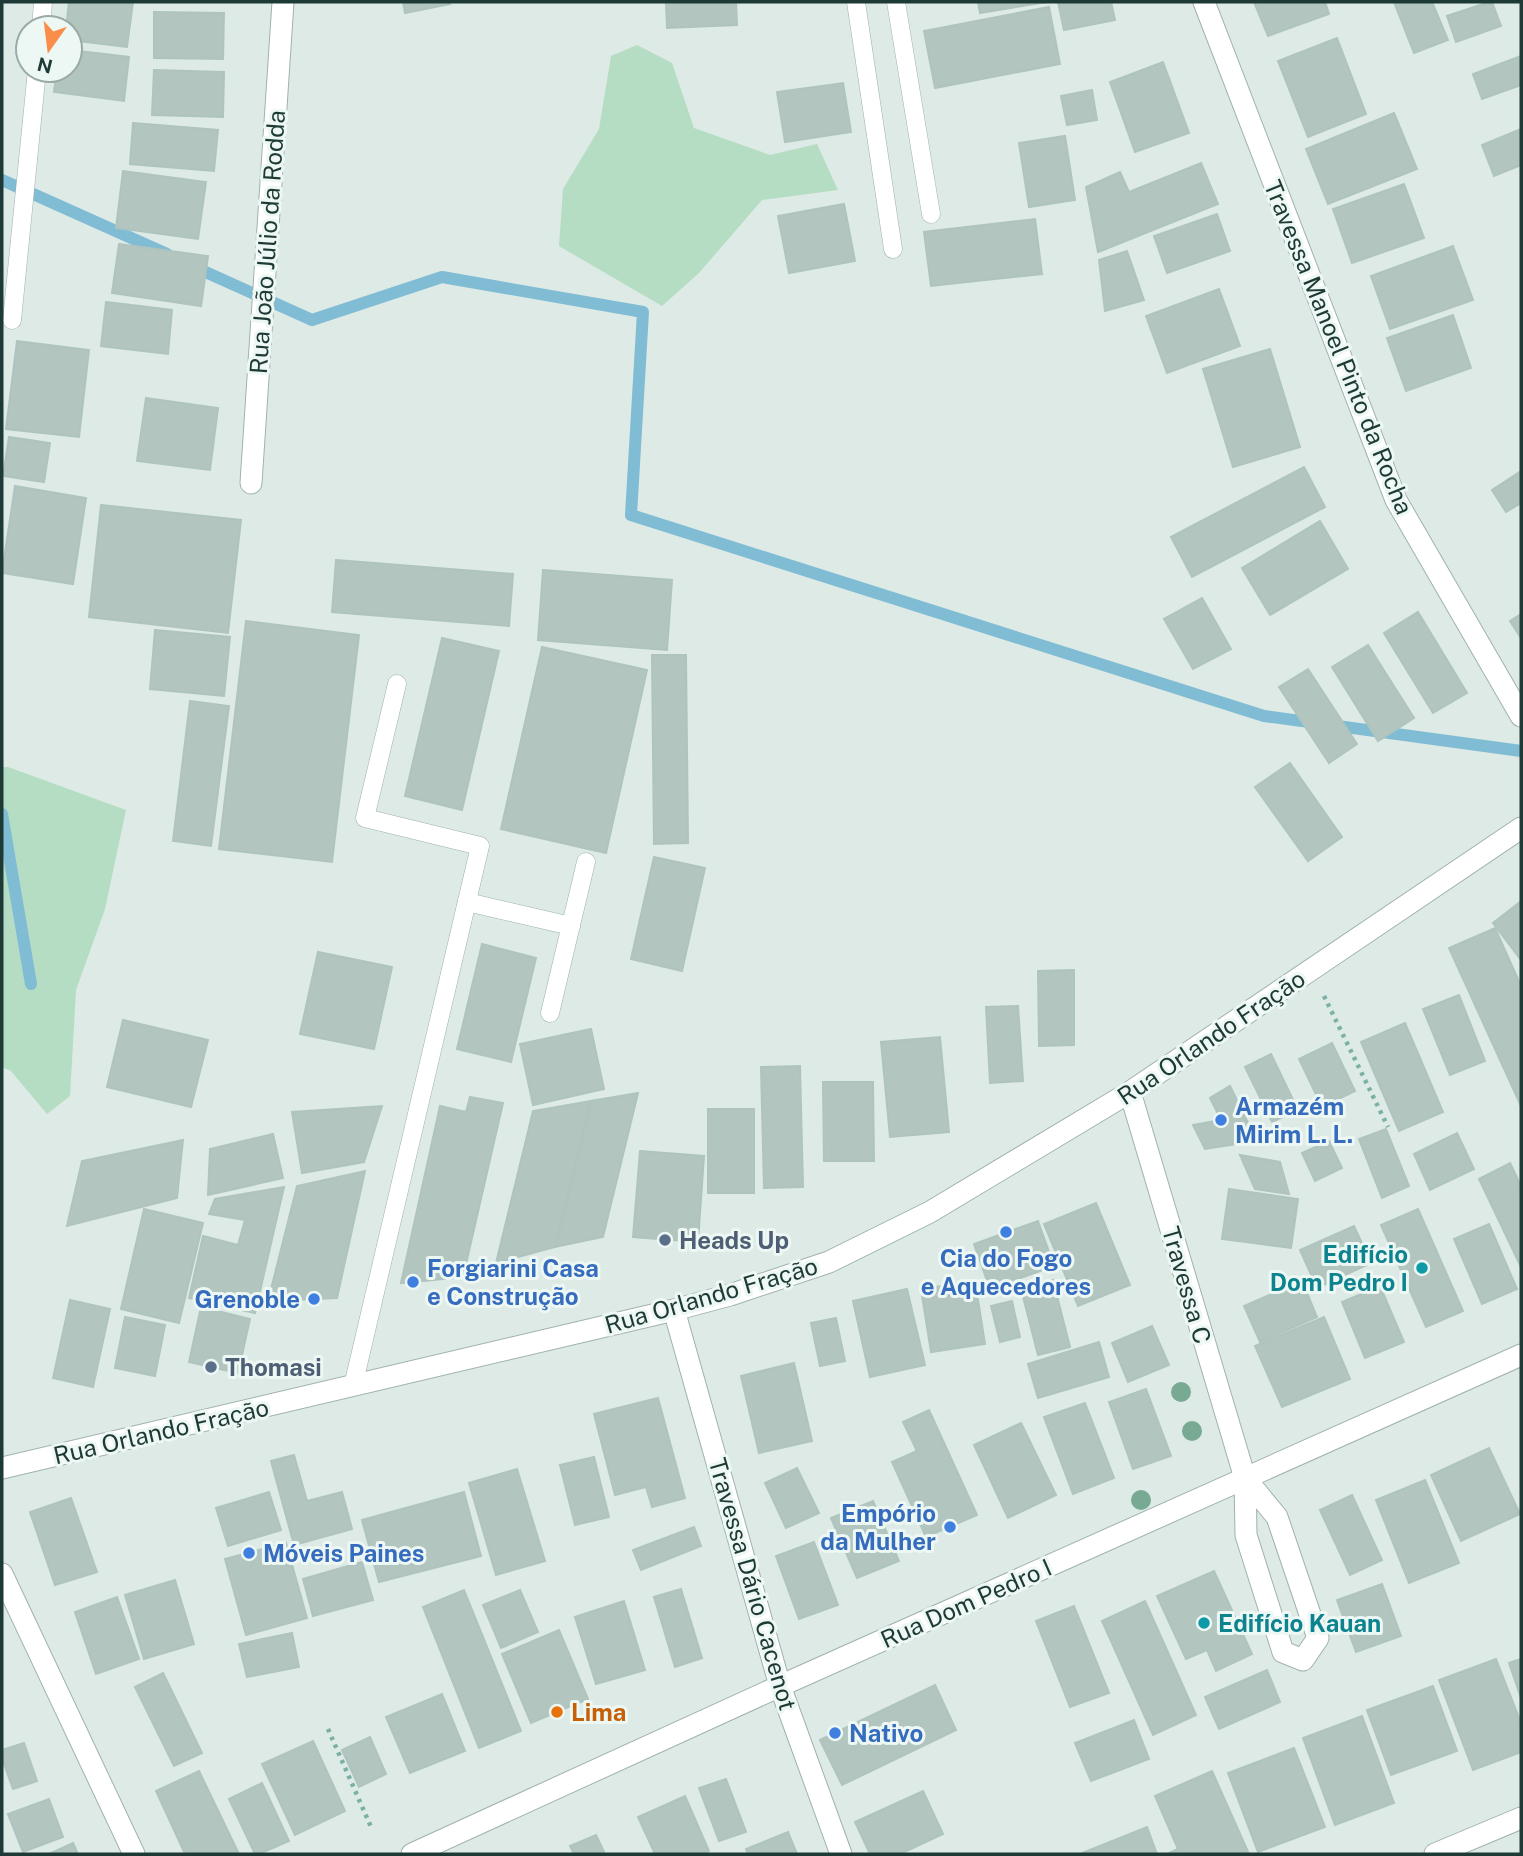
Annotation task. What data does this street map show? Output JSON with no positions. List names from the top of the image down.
{
  "streets": {
    "street": [
      "Rua João Júlio da Rodda",
      "Travessa Manoel Pinto da Rocha",
      "Rua Orlando Fração",
      "Travessa C",
      "Travessa Dário Cacenot",
      "Rua Dom Pedro I"
    ]
  },
  "crossings": [
    ["Rua Orlando Fração", "Travessa C"],
    ["Rua Orlando Fração", "Travessa Dário Cacenot"],
    ["Travessa C", "Rua Dom Pedro I"],
    ["Travessa Dário Cacenot", "Rua Dom Pedro I"]
  ],
  "places": [
    "Armazém Mirim L. L.",
    "Cia do Fogo e Aquecedores",
    "Heads Up",
    "Edifício Dom Pedro I",
    "Forgiarini Casa e Construção",
    "Grenoble",
    "Thomasi",
    "Empório da Mulher",
    "Móveis Paines",
    "Edifício Kauan",
    "Lima",
    "Nativo"
  ],
  "north": "bottom"
}
